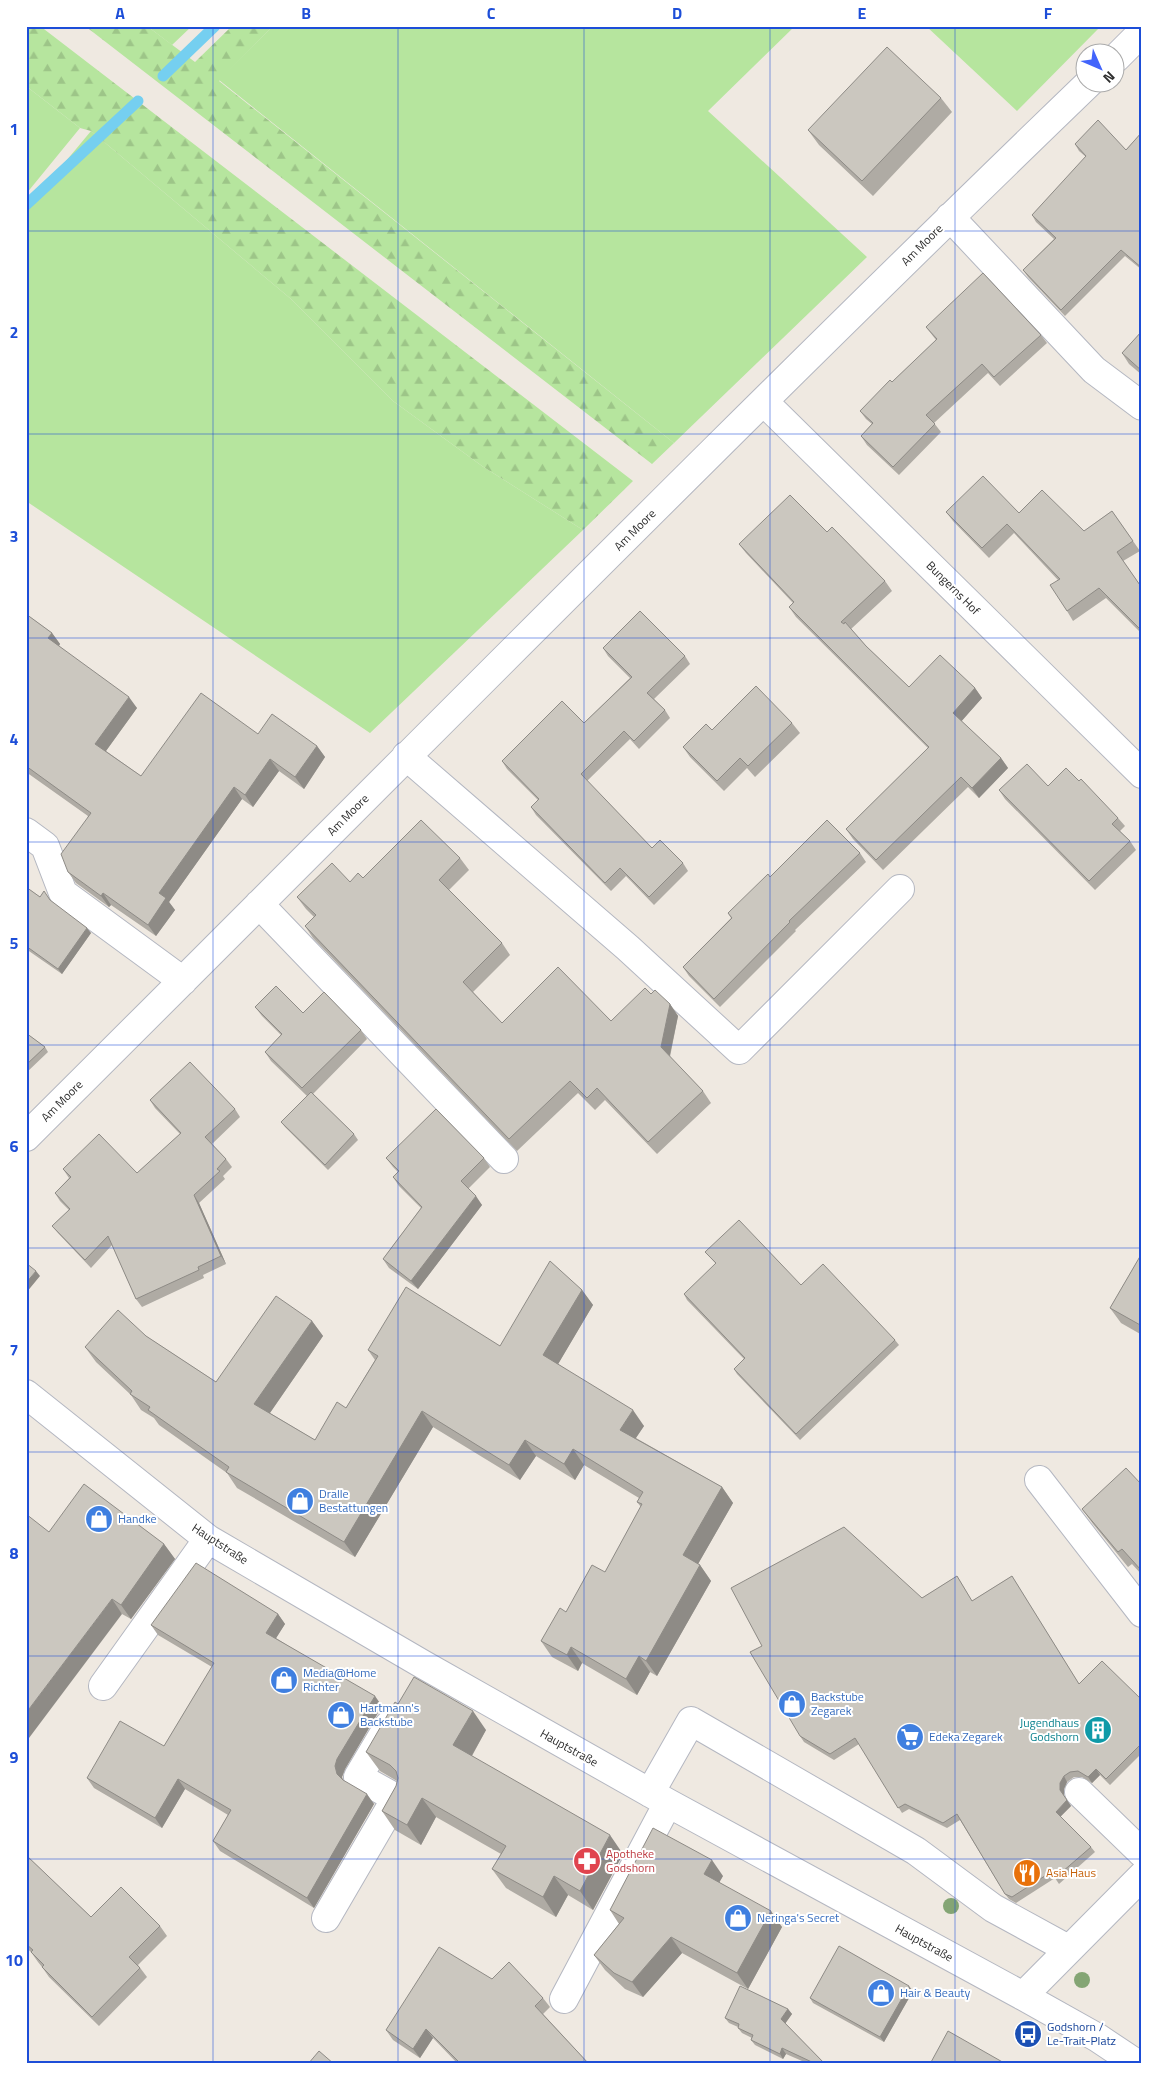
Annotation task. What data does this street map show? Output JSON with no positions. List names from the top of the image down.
{
  "streets": {
    "street": ["Am Moore", "Bungerns Hof", "Hauptstraße"]
  },
  "crossings": [
    ["Am Moore", "Bungerns Hof"]
  ],
  "places": {
    "shop": [
      "Dralle Bestattungen",
      "Handke",
      "Media@Home Richter",
      "Backstube Zegarek",
      "Hartmann's Backstube",
      "Neringa's Secret",
      "Hair & Beauty"
    ],
    "building": ["Jugendhaus Godshorn"],
    "supermarket": ["Edeka Zegarek"],
    "pharmacy": ["Apotheke Godshorn"],
    "restaurant": ["Asia Haus"],
    "bus stop": ["Godshorn / Le-Trait-Platz"]
  },
  "north": "bottom right",
  "grid": {
    "columns": [
      "A",
      "B",
      "C",
      "D",
      "E",
      "F"
    ],
    "rows": [
      "1",
      "2",
      "3",
      "4",
      "5",
      "6",
      "7",
      "8",
      "9",
      "10"
    ]
  }
}
